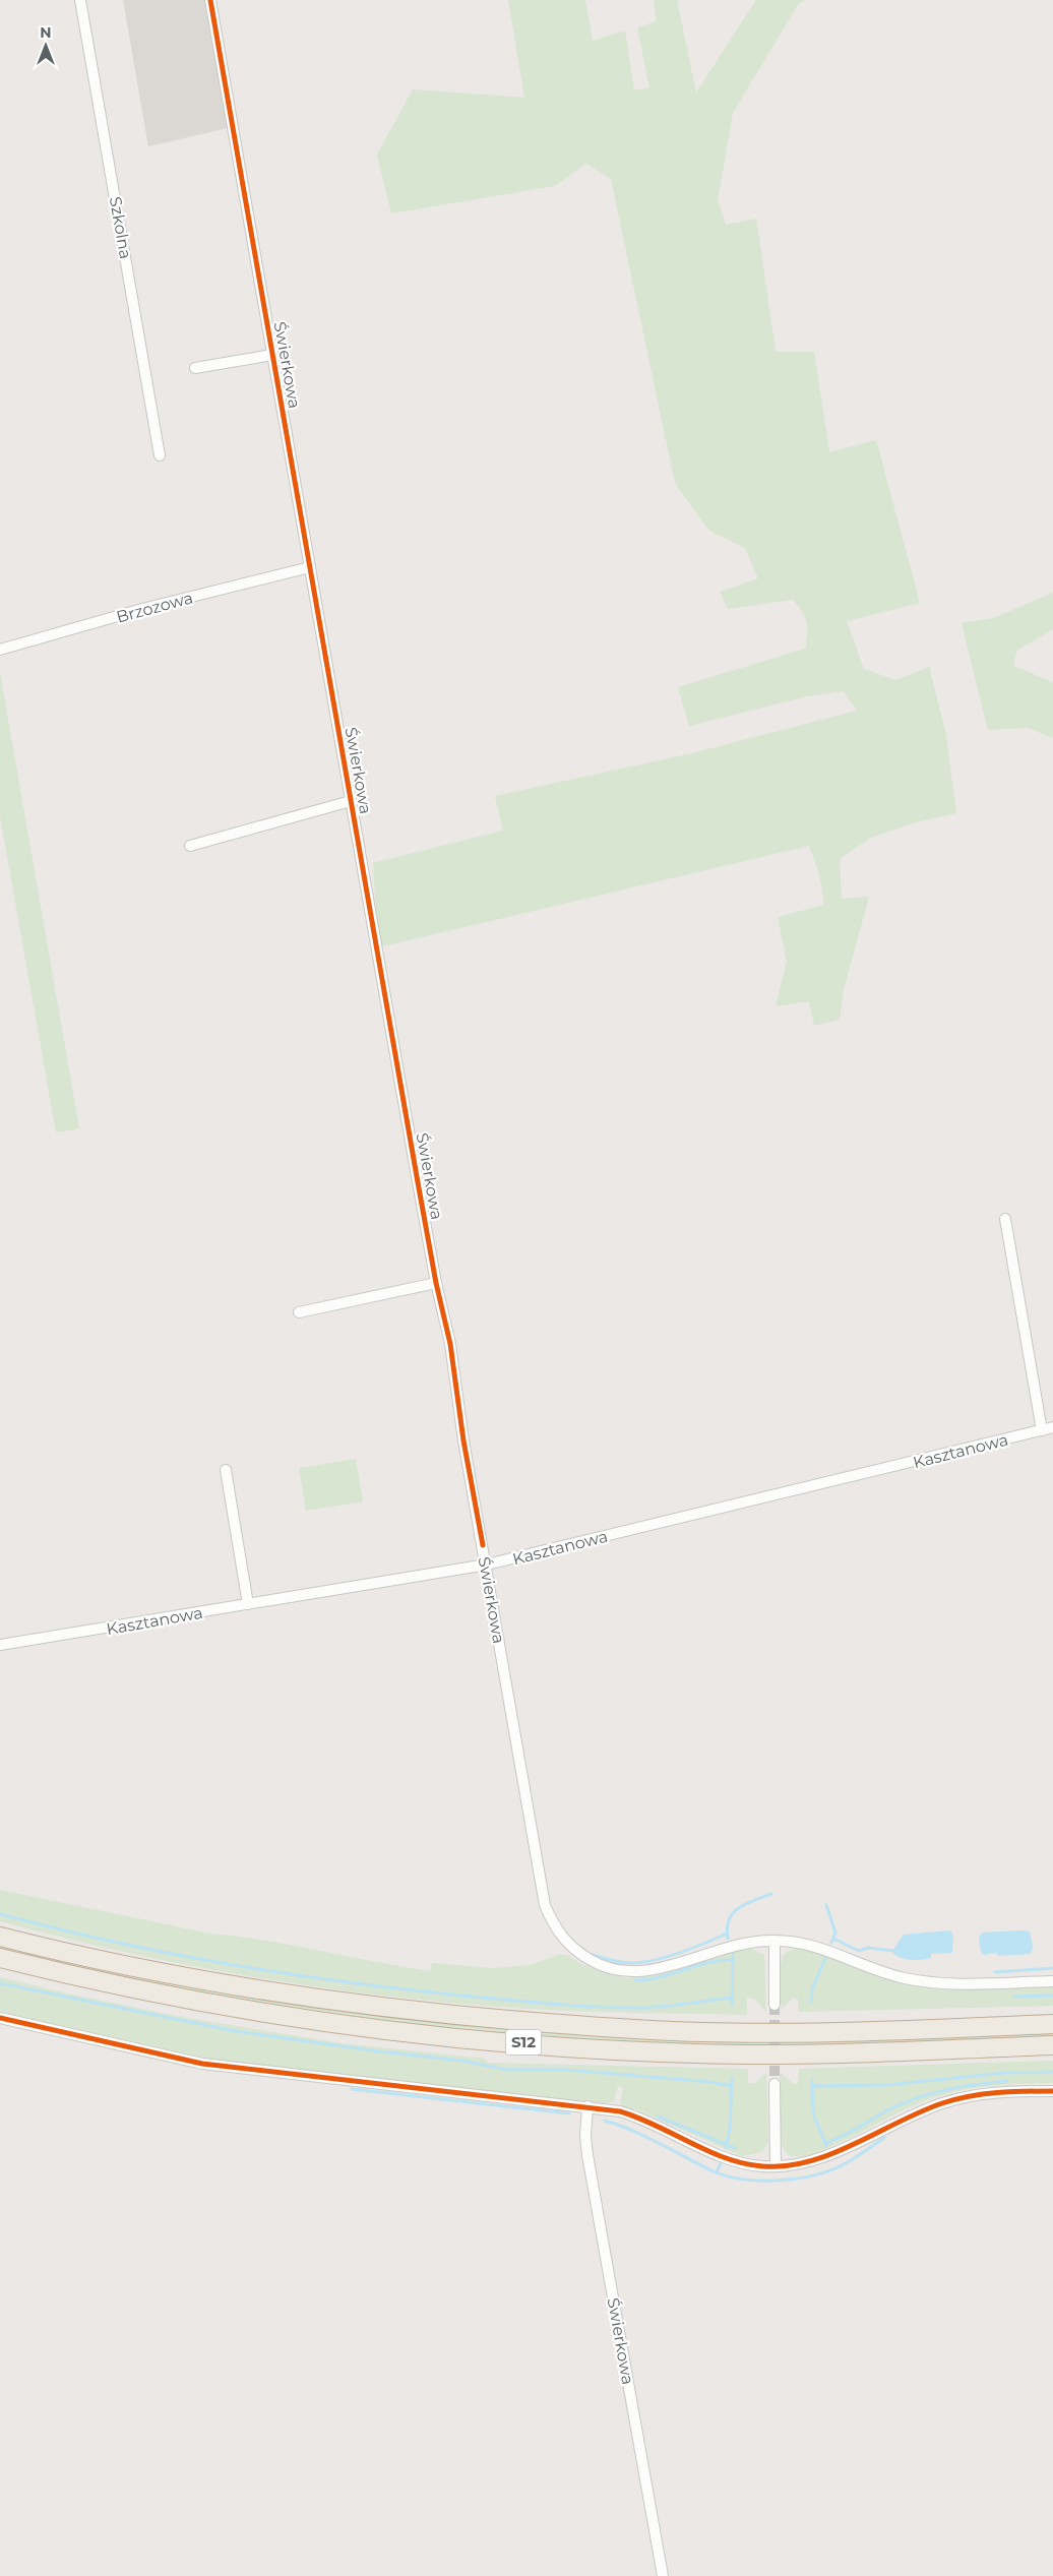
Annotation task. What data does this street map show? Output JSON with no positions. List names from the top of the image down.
{
  "streets": {
    "highway": ["S12"],
    "street": [
      "Szkolna",
      "Świerkowa",
      "Brzozowa",
      "Kasztanowa"
    ]
  },
  "crossings": [
    ["Świerkowa", "Brzozowa"],
    ["Świerkowa", "Kasztanowa"]
  ],
  "north": "top"
}
